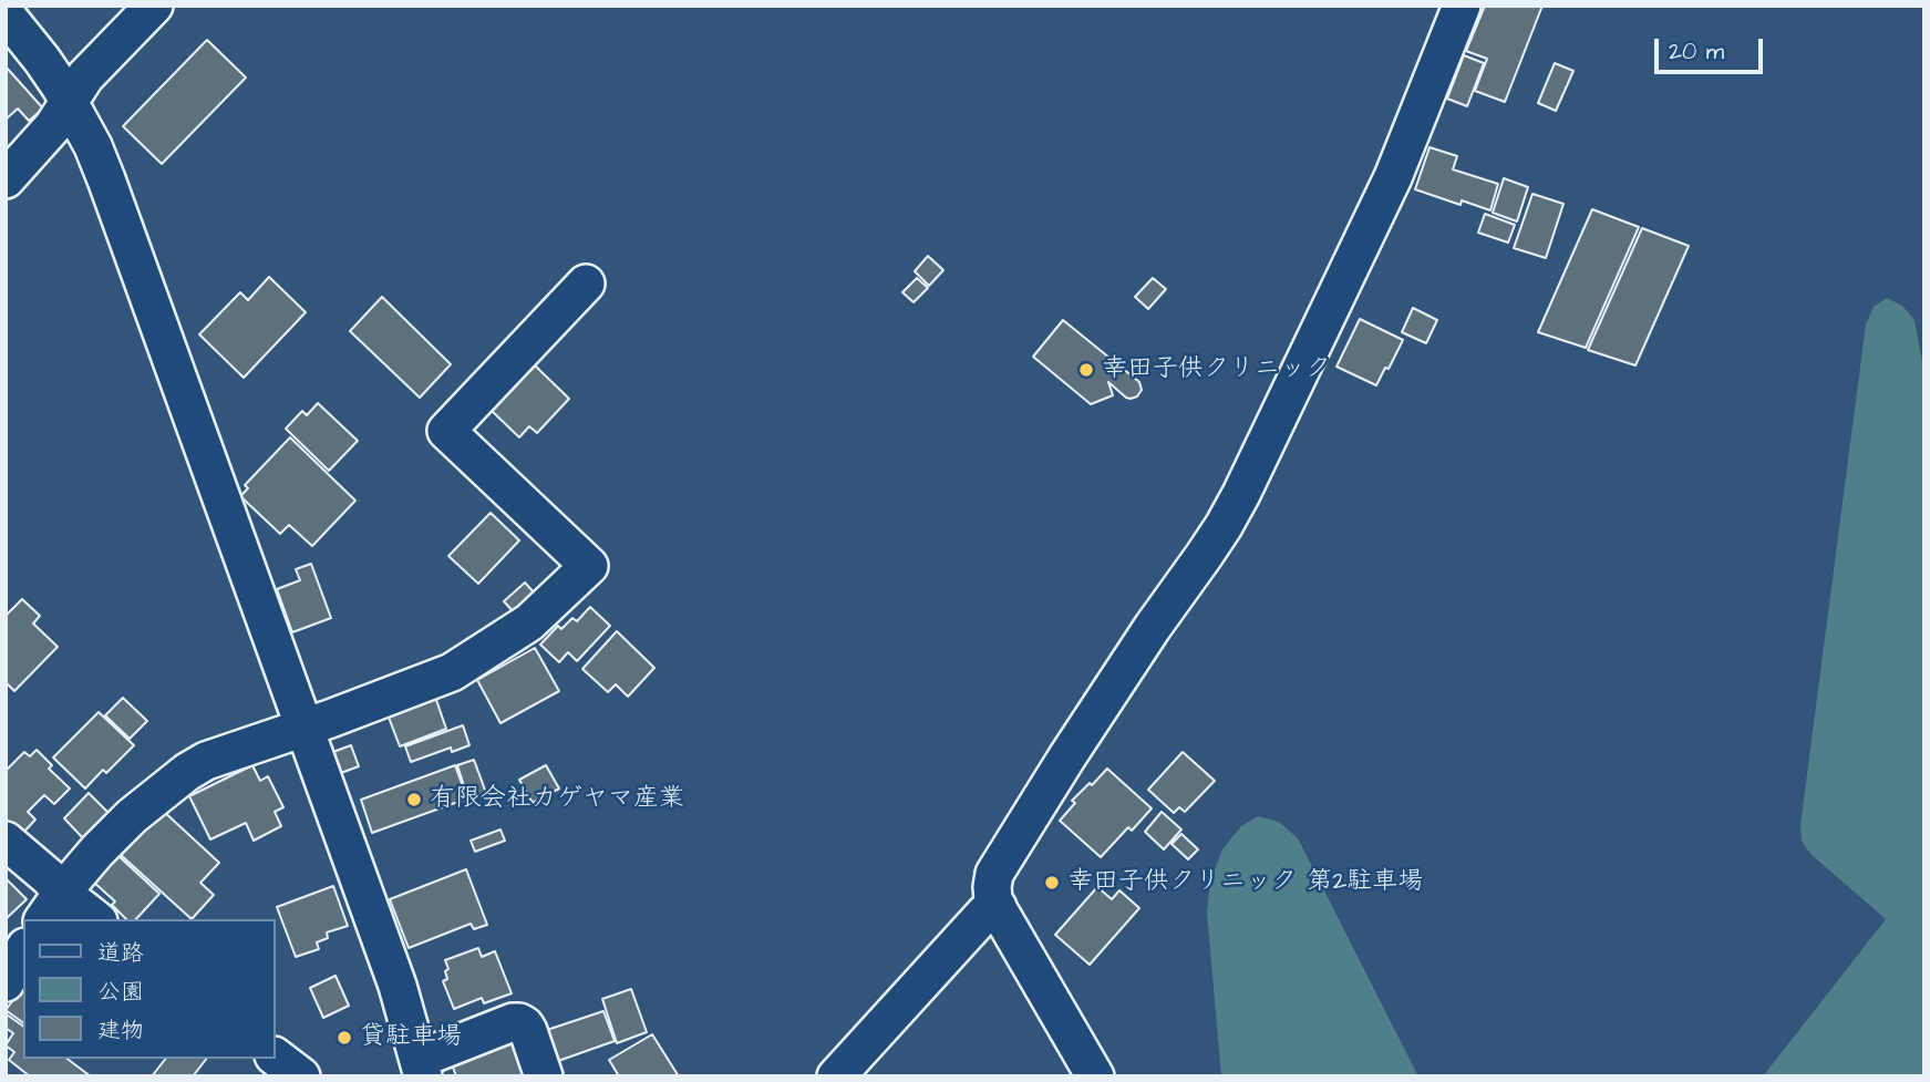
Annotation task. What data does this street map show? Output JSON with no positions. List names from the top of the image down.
{
  "places": [
    "幸田子供クリニック",
    "有限会社カゲヤマ産業",
    "幸田子供クリニック 第2駐車場",
    "貸駐車場"
  ],
  "legend": ["道路", "公園", "建物"],
  "scale_bar": "20 m"
}
